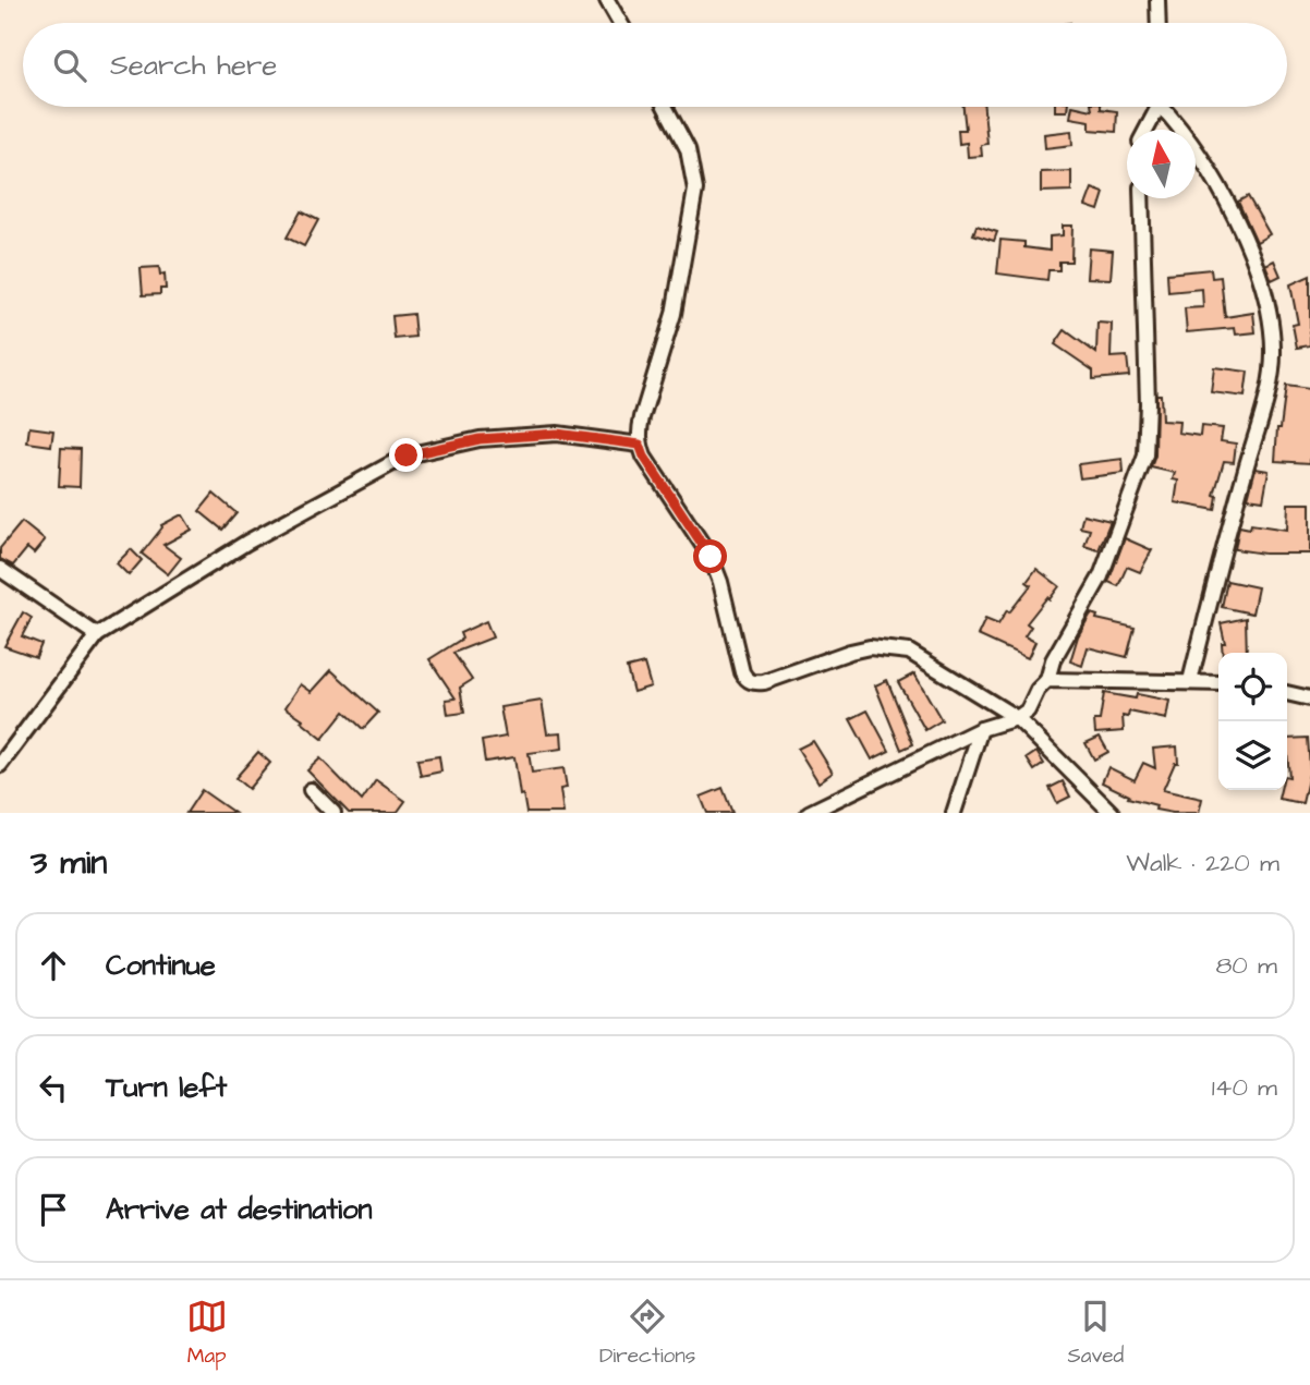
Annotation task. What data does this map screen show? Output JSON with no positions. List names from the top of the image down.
{
  "north": "top",
  "page": {
    "search": "Search here",
    "heading": ["3 min", "Walk · 220 m"],
    "list": [
      ["Continue", "80 m"],
      ["Turn left", "140 m"],
      "Arrive at destination"
    ],
    "nav": ["Map", "Directions", "Saved"]
  }
}
